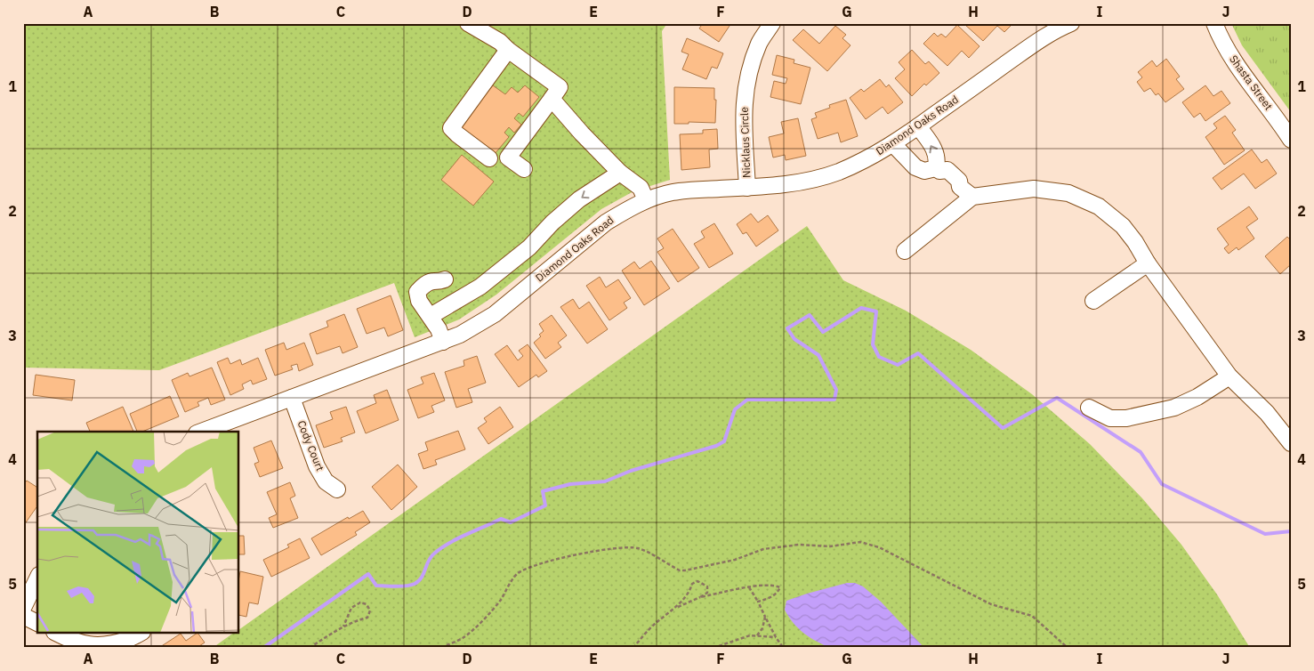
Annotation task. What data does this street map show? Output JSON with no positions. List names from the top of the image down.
{
  "streets": {
    "street": [
      "Shasta Street",
      "Diamond Oaks Road",
      "Nicklaus Circle",
      "Cody Court"
    ]
  },
  "crossings": [
    ["Diamond Oaks Road", "Nicklaus Circle"],
    ["Diamond Oaks Road", "Cody Court"]
  ],
  "grid": {
    "columns": [
      "A",
      "B",
      "C",
      "D",
      "E",
      "F",
      "G",
      "H",
      "I",
      "J"
    ],
    "rows": [
      "1",
      "2",
      "3",
      "4",
      "5"
    ]
  }
}
